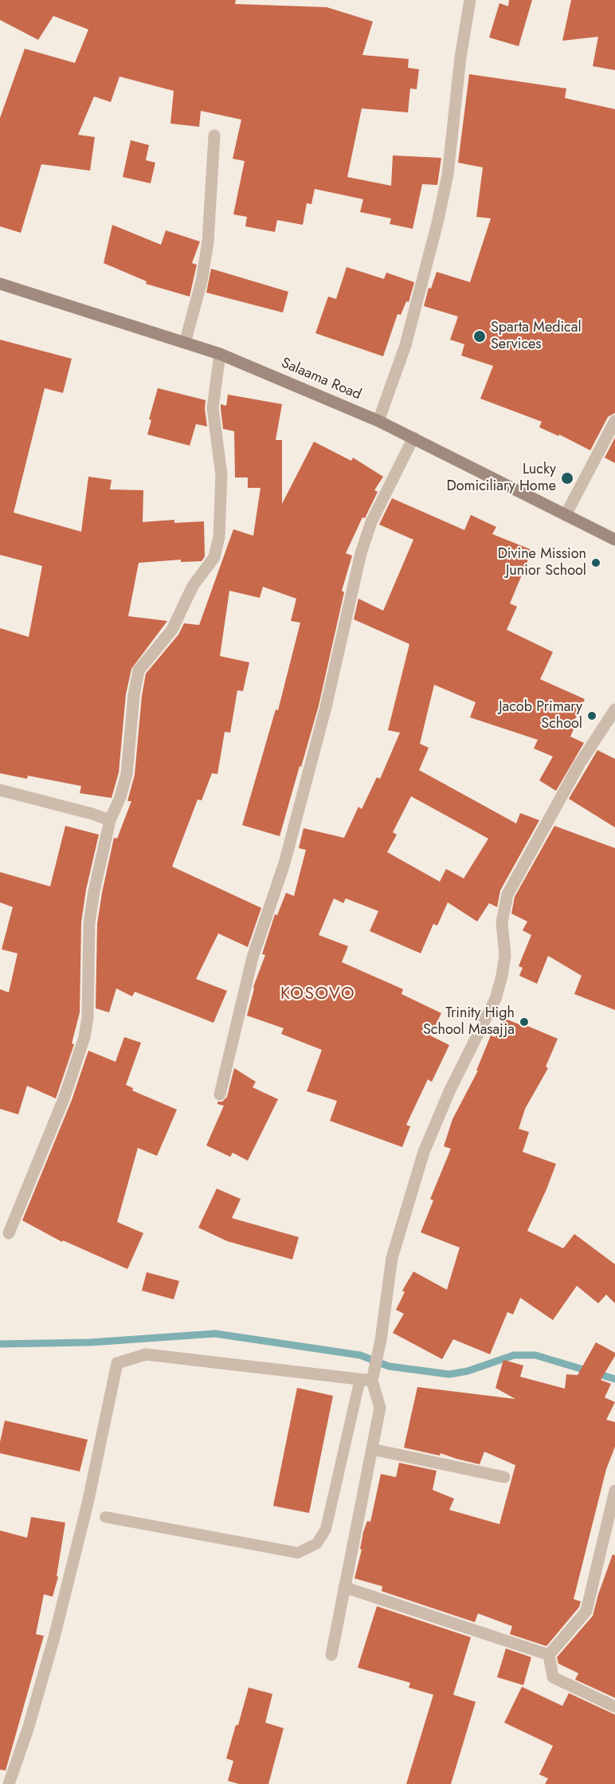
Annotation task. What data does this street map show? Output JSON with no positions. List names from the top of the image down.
{
  "streets": {
    "main road": ["Salaama Road"]
  },
  "districts": ["KOSOVO"],
  "places": [
    "Sparta Medical Services",
    "Lucky Domiciliary Home",
    "Divine Mission Junior School",
    "Jacob Primary School",
    "Trinity High School Masajja"
  ]
}
